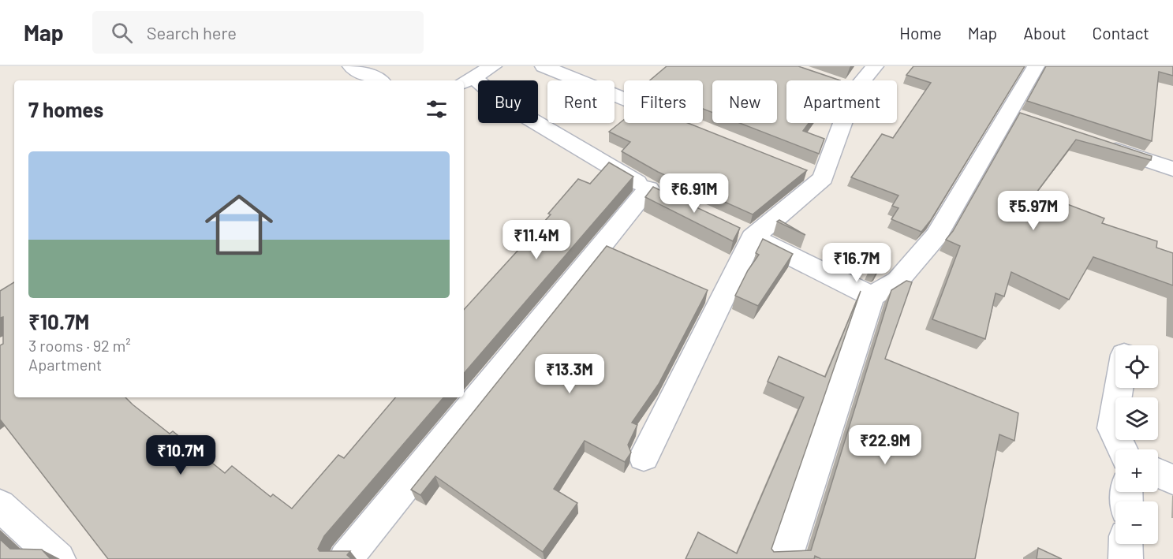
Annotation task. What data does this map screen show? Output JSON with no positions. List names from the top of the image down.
{
  "page": {
    "header": "Map",
    "search": "Search here",
    "nav": [
      "Home",
      "Map",
      "About",
      "Contact"
    ],
    "chip": [
      "Buy",
      "Rent",
      "Filters",
      "New",
      "Apartment"
    ],
    "heading": "7 homes",
    "list": [
      {
        "name": "₹10.7M",
        "note": "3 rooms · 92 m² · Apartment"
      }
    ],
    "price": [
      "₹6.91M",
      "₹5.97M",
      "₹11.4M",
      "₹16.7M",
      "₹13.3M",
      "₹22.9M",
      "₹10.7M"
    ],
    "map_buttons": ["+", "−"]
  }
}
